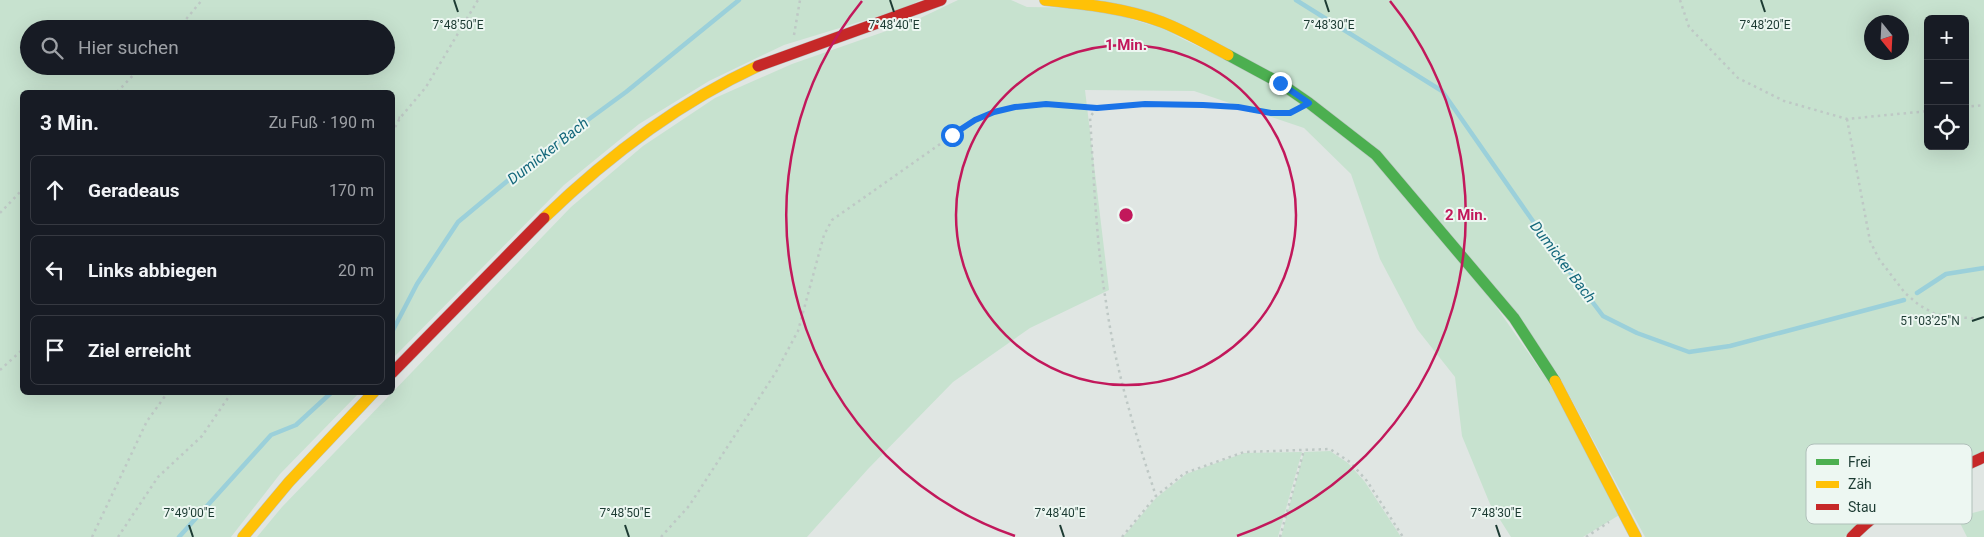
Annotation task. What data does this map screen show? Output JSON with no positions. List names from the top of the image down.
{
  "water": ["Dumicker Bach"],
  "legend": ["Frei", "Zäh", "Stau"],
  "north": "bottom",
  "page": {
    "map_buttons": ["+", "−"],
    "search": "Hier suchen",
    "heading": ["3 Min.", "Zu Fuß · 190 m"],
    "list": [
      ["Geradeaus", "170 m"],
      ["Links abbiegen", "20 m"],
      "Ziel erreicht"
    ]
  },
  "coordinates": [
    "7°48'50\"E",
    "7°48'40\"E",
    "7°48'30\"E",
    "7°48'20\"E",
    "51°03'25\"N",
    "7°49'00\"E"
  ],
  "rings": ["1 Min.", "2 Min."]
}
